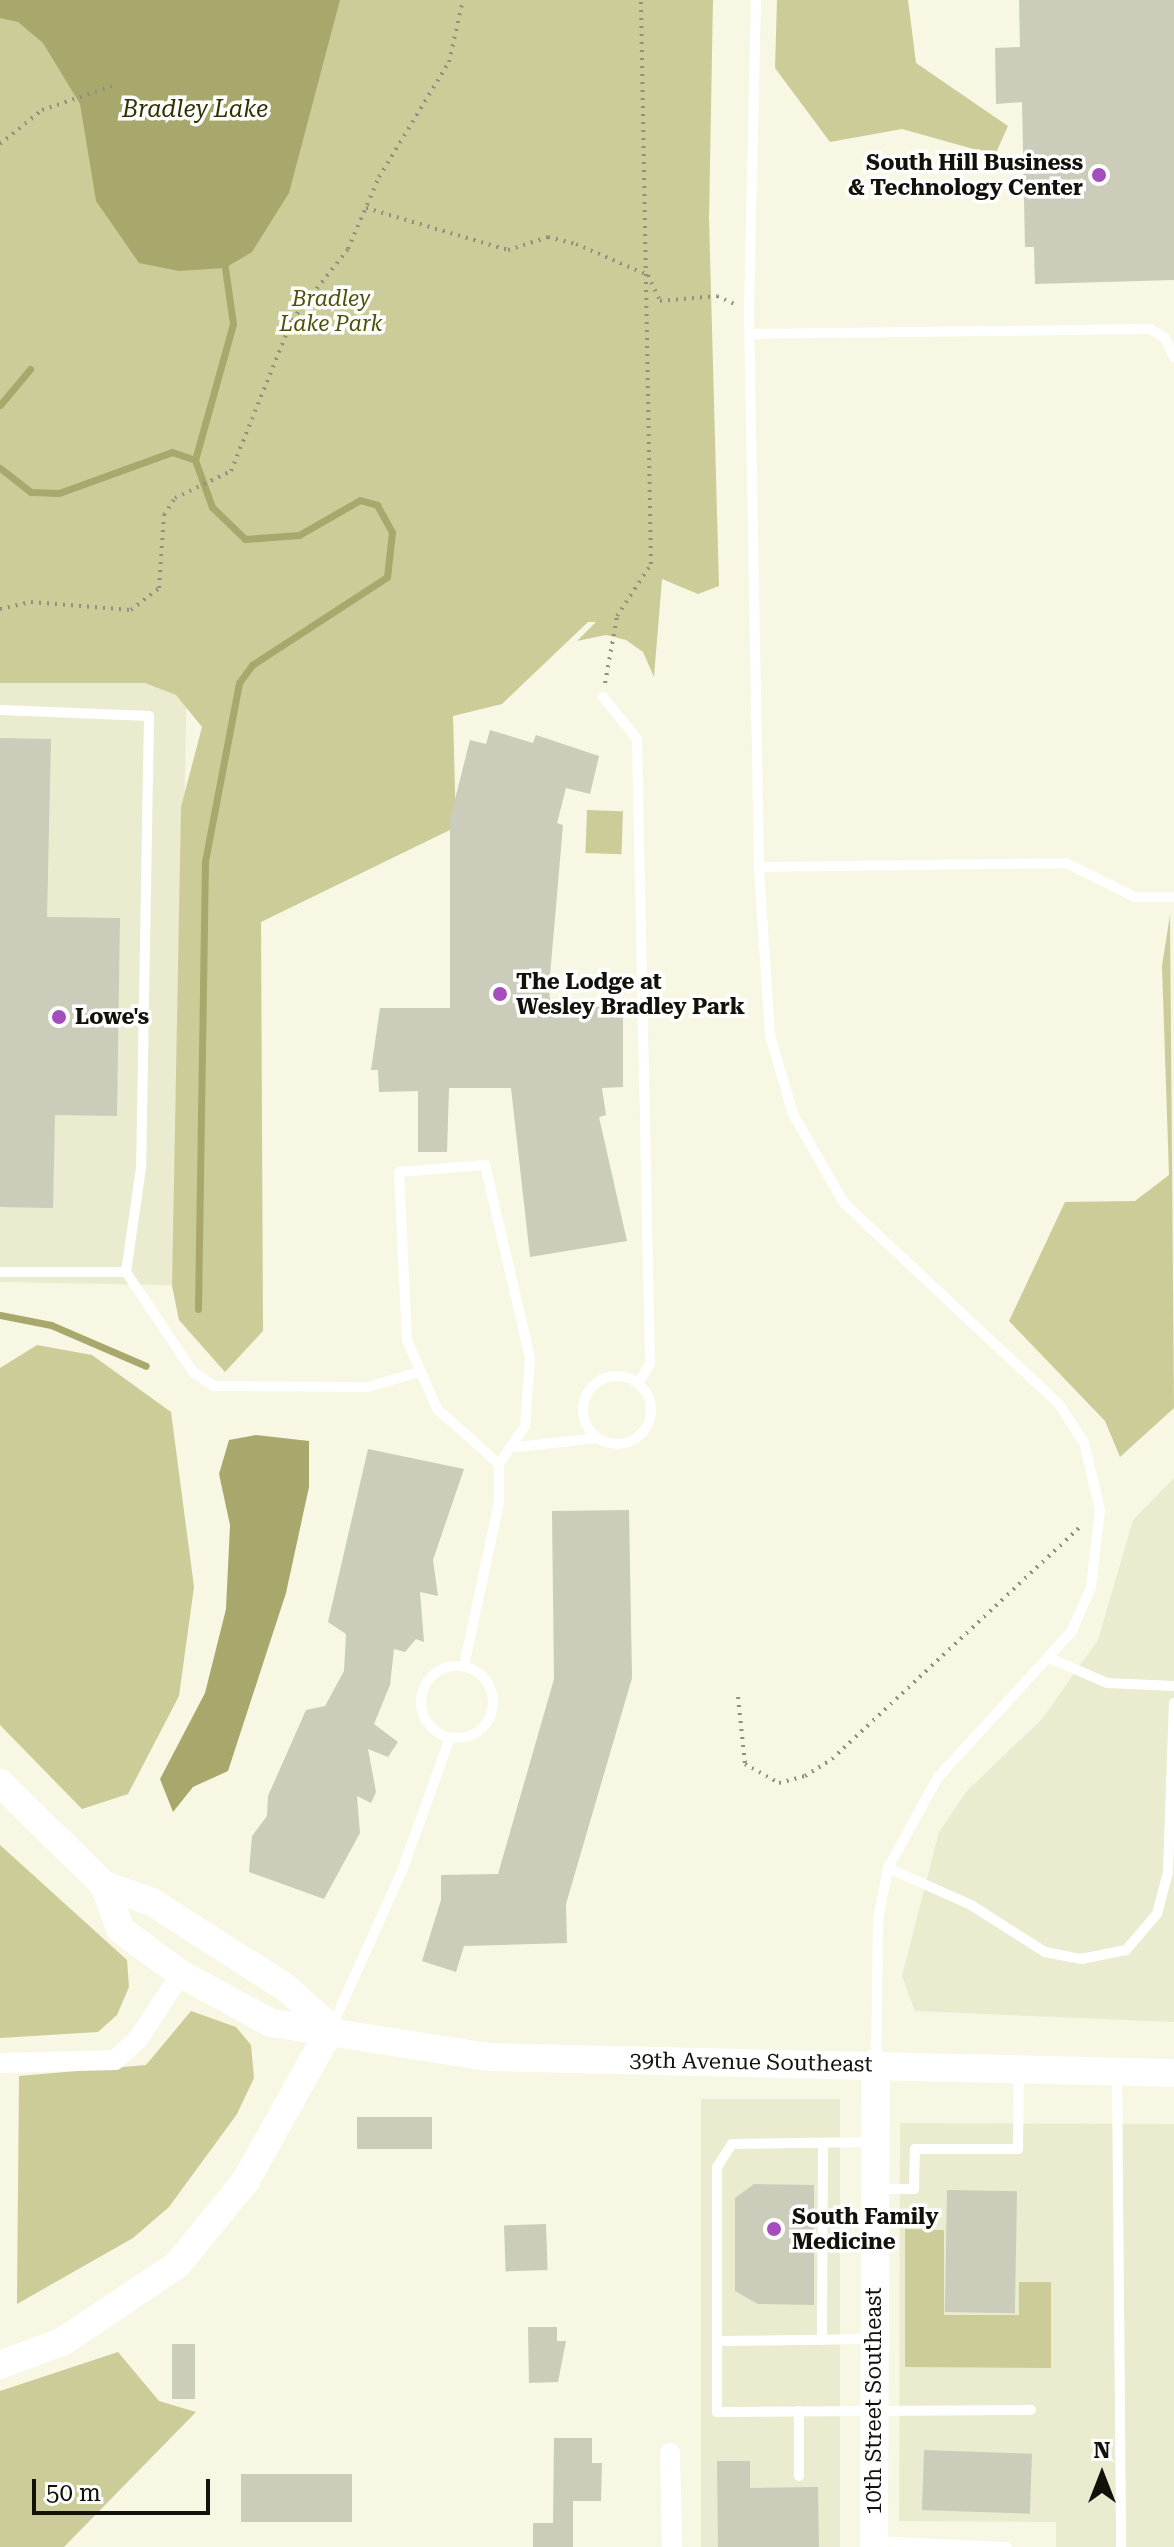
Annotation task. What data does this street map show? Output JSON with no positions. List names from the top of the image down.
{
  "streets": {
    "main road": ["39th Avenue Southeast", "10th Street Southeast"]
  },
  "crossings": [
    ["39th Avenue Southeast", "10th Street Southeast"]
  ],
  "water": ["Bradley Lake"],
  "parks": ["Bradley Lake Park"],
  "places": [
    "South Hill Business & Technology Center",
    "The Lodge at Wesley Bradley Park",
    "Lowe's",
    "South Family Medicine"
  ],
  "scale_bar": "50 m",
  "north": "top"
}
